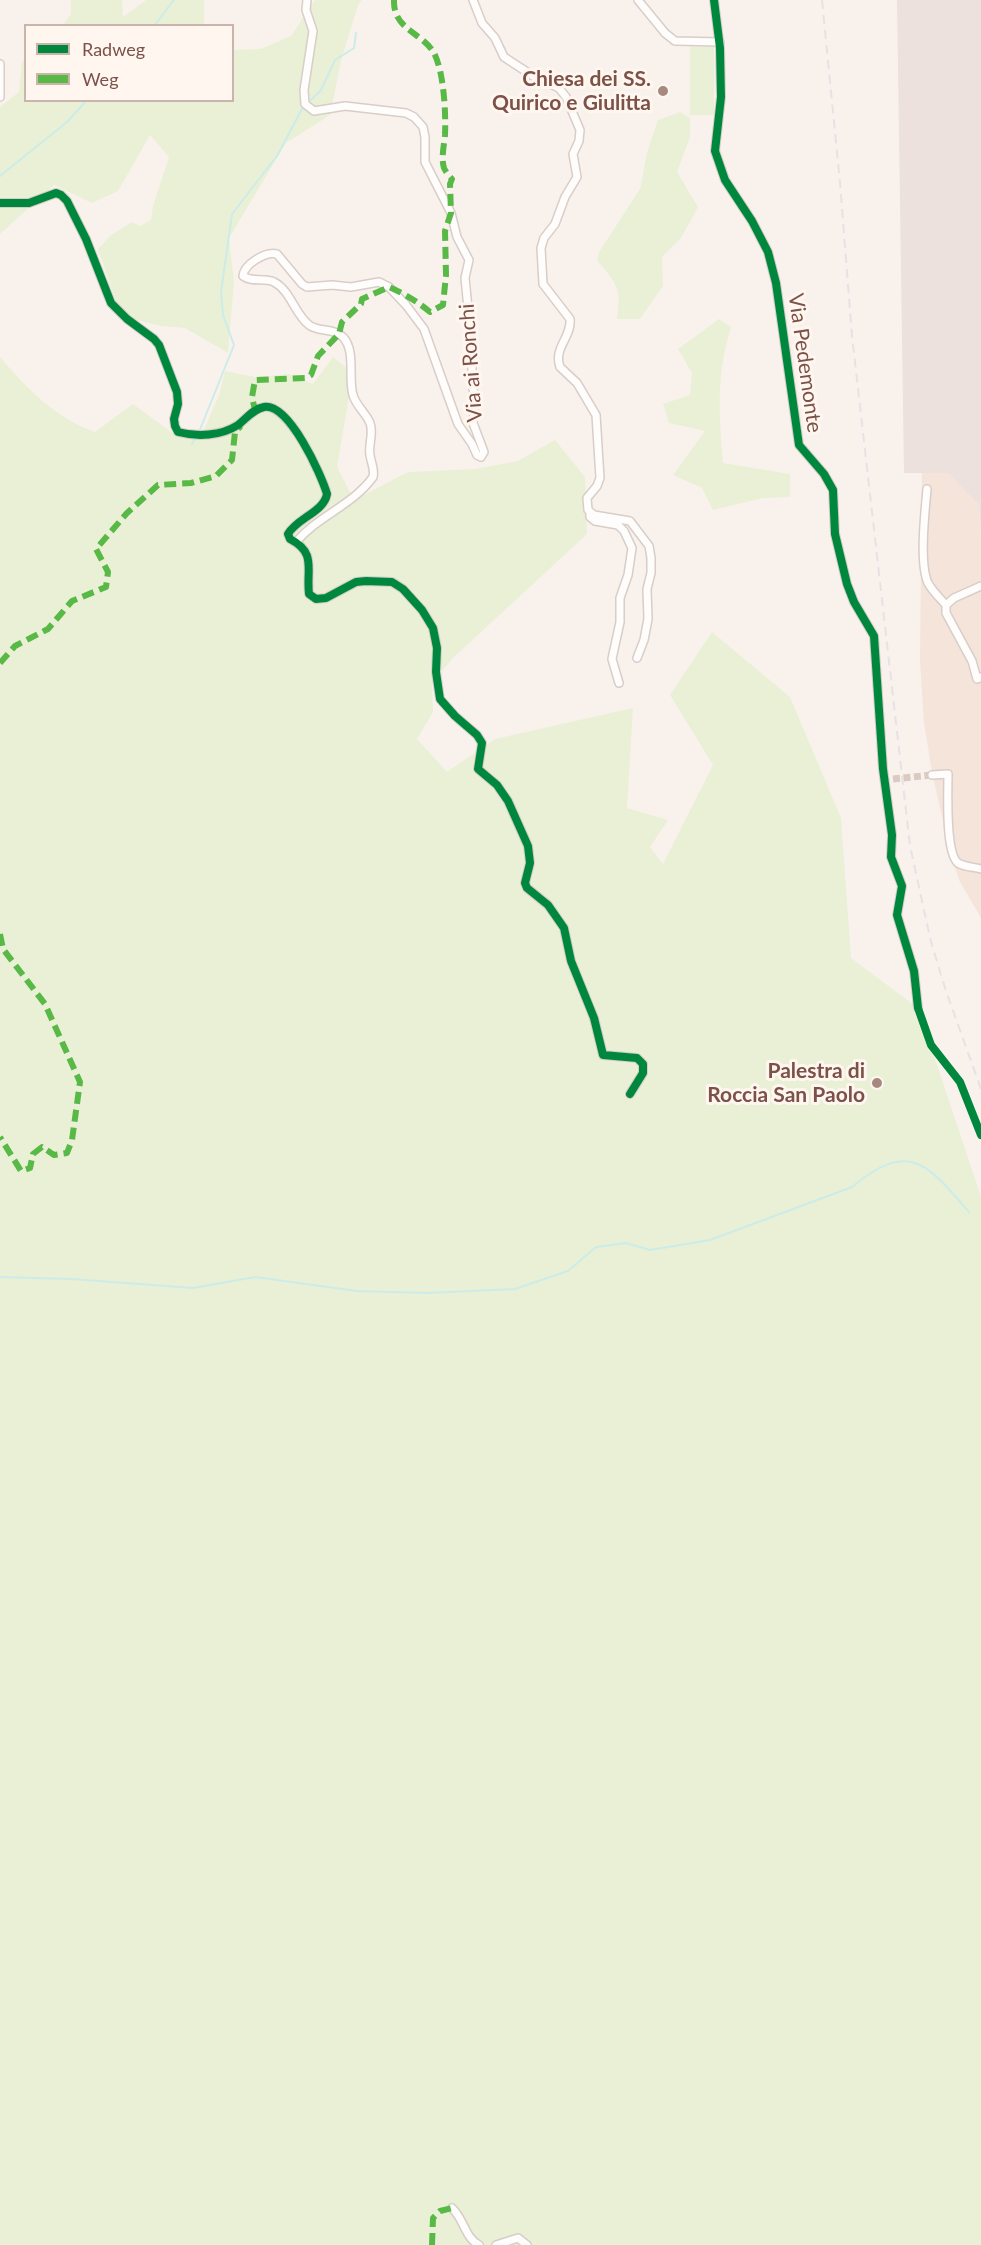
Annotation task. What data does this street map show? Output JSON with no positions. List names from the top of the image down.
{
  "streets": {
    "street": ["Via ai Ronchi", "Via Pedemonte"]
  },
  "places": ["Chiesa dei SS. Quirico e Giulitta", "Palestra di Roccia San Paolo"],
  "legend": ["Radweg", "Weg"]
}
